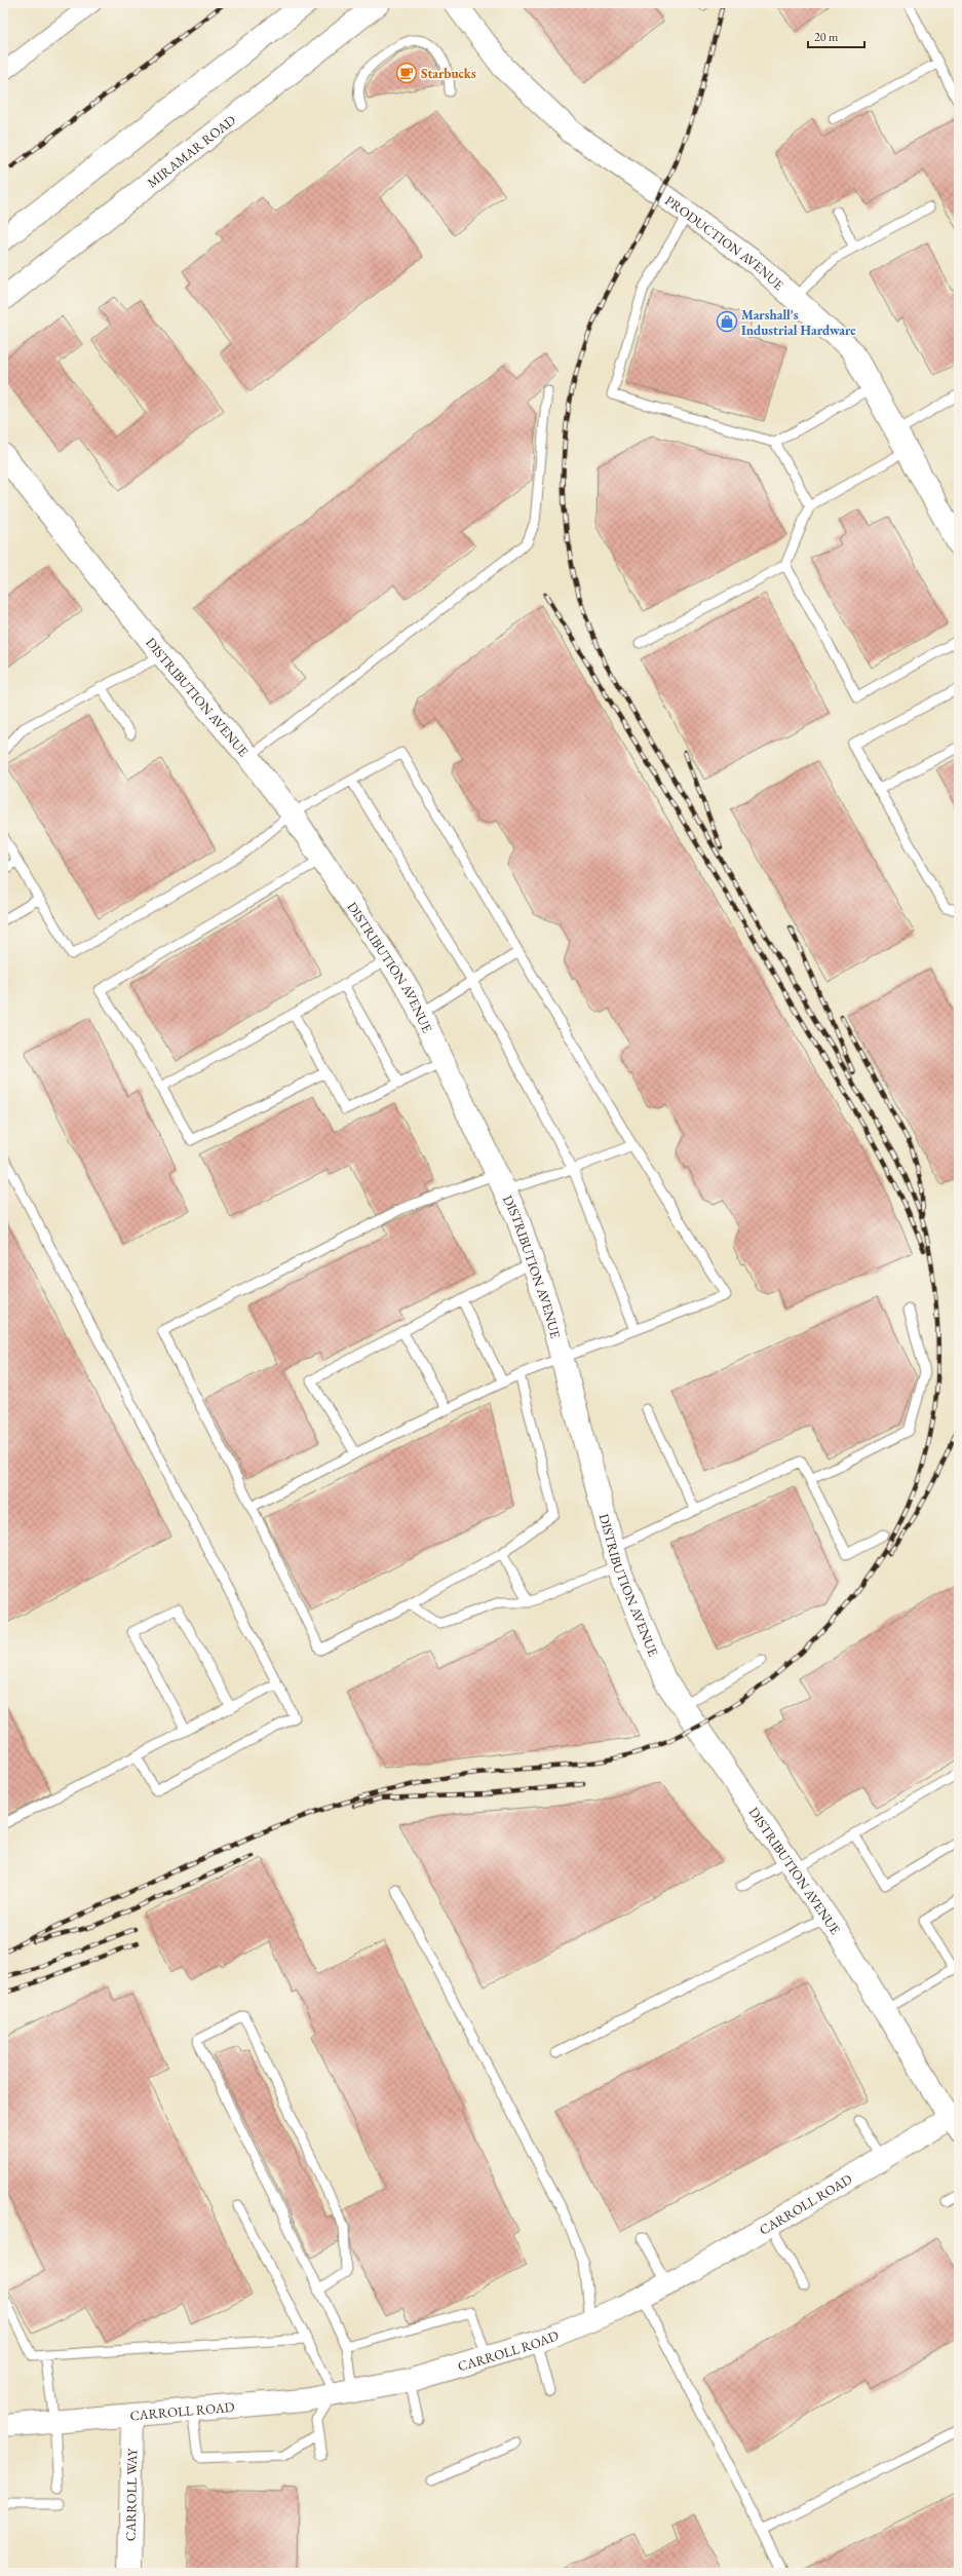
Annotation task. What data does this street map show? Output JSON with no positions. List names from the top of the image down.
{
  "streets": {
    "street": [
      "MIRAMAR ROAD",
      "PRODUCTION AVENUE",
      "DISTRIBUTION AVENUE",
      "CARROLL ROAD",
      "CARROLL WAY"
    ]
  },
  "crossings": [
    ["DISTRIBUTION AVENUE", "CARROLL ROAD"],
    ["CARROLL ROAD", "CARROLL WAY"]
  ],
  "places": {
    "cafe": ["Starbucks"],
    "shop": ["Marshall's Industrial Hardware"]
  },
  "scale_bar": "20 m"
}
